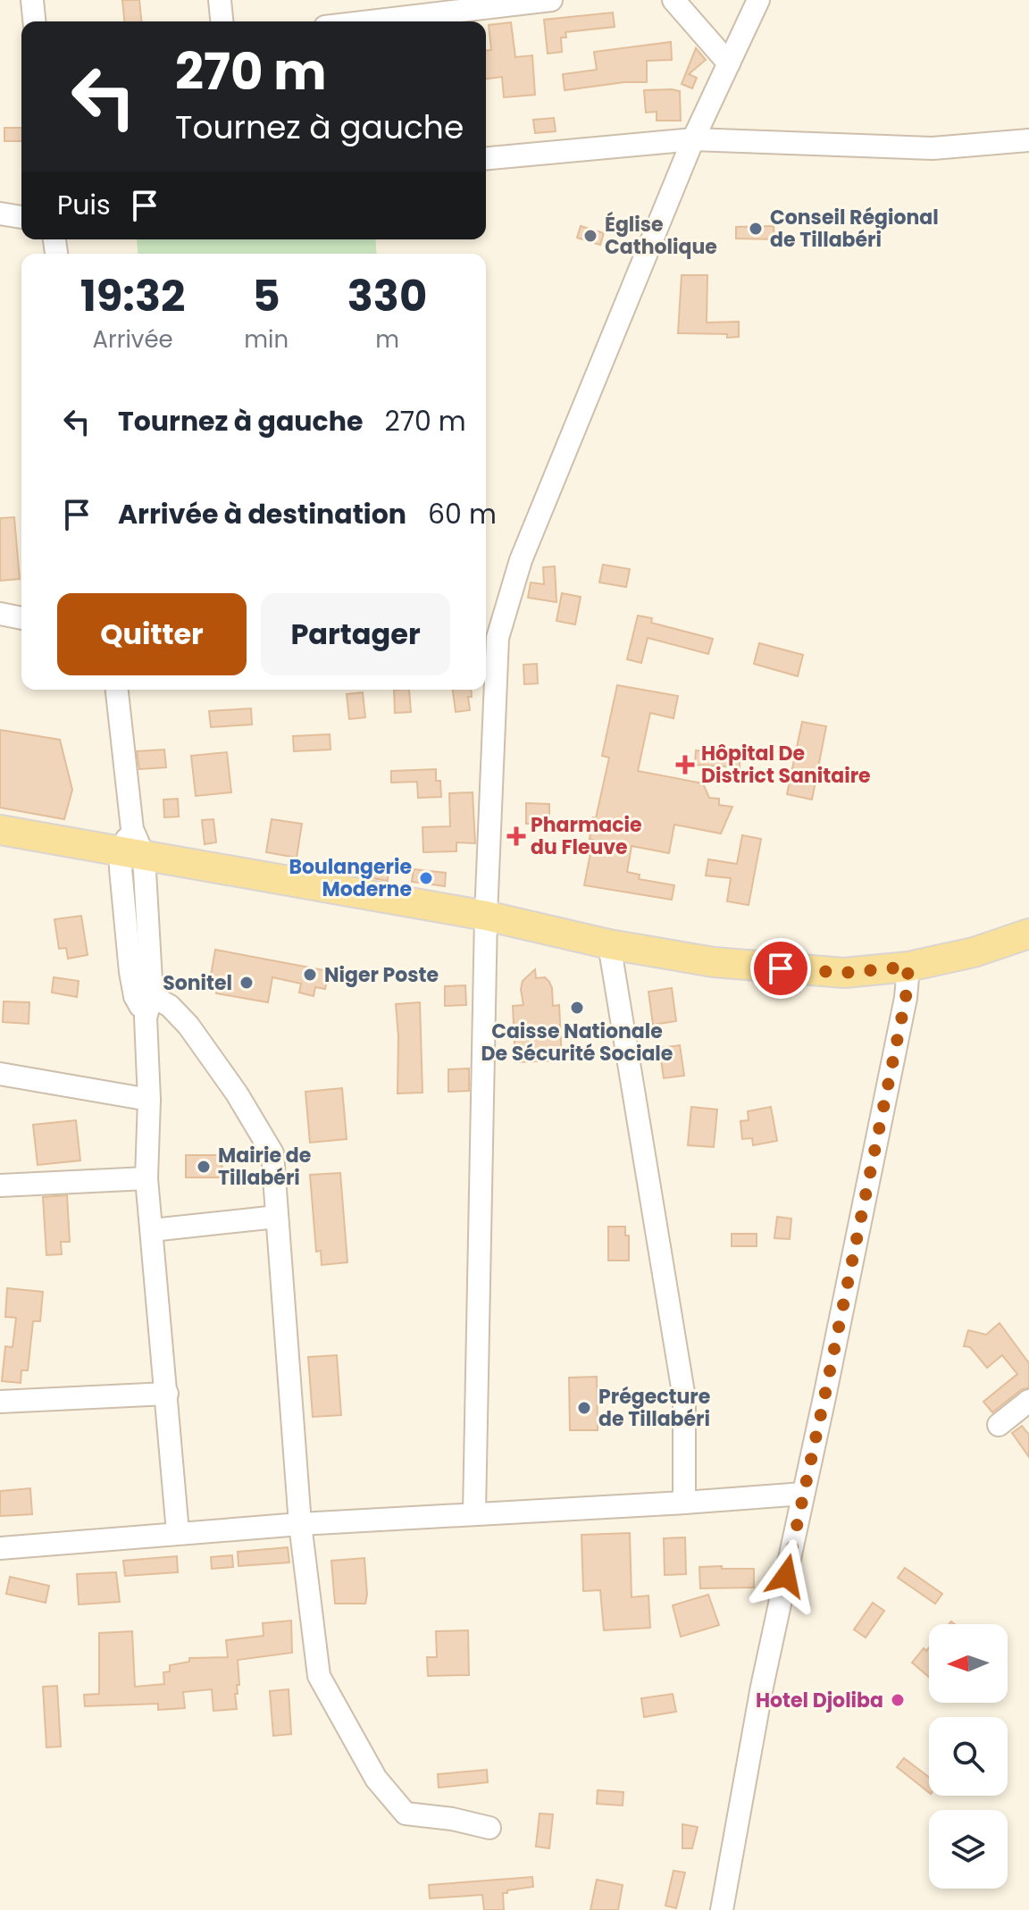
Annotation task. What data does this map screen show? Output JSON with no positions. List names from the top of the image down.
{
  "places": {
    "other": [
      "Conseil Régional de Tillabéri",
      "Église Catholique",
      "Boulangerie Moderne",
      "Niger Poste",
      "Sonitel",
      "Caisse Nationale De Sécurité Sociale",
      "Mairie de Tillabéri",
      "Prégecture de Tillabéri",
      "Hotel Djoliba"
    ],
    "health": ["Hôpital De District Sanitaire", "Pharmacie du Fleuve"]
  },
  "north": "left",
  "page": {
    "turn": ["270 m", "Tournez à gauche"],
    "then": "Puis",
    "eta": [
      "19:32",
      "Arrivée",
      "5",
      "min",
      "330",
      "m"
    ],
    "list": [
      {
        "name": "Tournez à gauche",
        "value": "270 m"
      },
      {
        "name": "Arrivée à destination",
        "value": "60 m"
      }
    ],
    "buttons": ["Quitter", "Partager"]
  }
}
